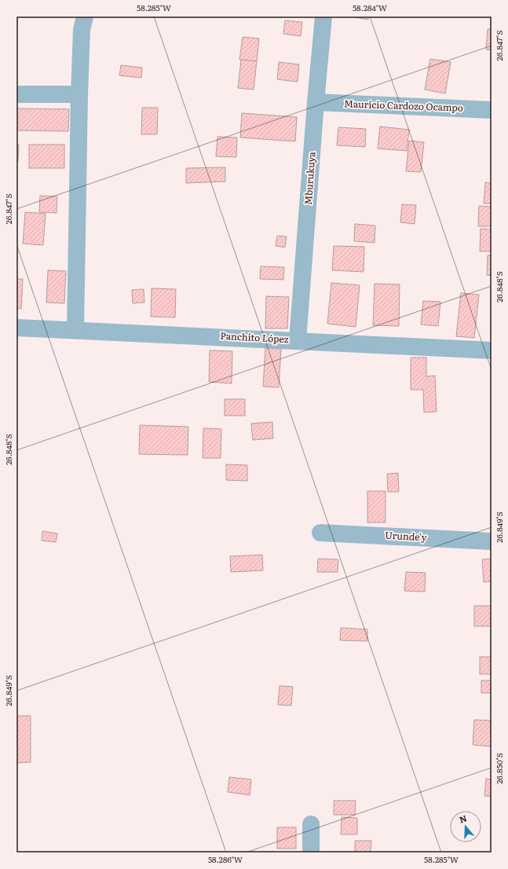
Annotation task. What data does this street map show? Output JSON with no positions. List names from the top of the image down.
{
  "streets": {
    "street": [
      "Mauricio Cardozo Ocampo",
      "Mburukuya",
      "Panchito López",
      "Urunde'y"
    ]
  },
  "crossings": [
    ["Mauricio Cardozo Ocampo", "Mburukuya"],
    ["Mburukuya", "Panchito López"]
  ],
  "north": "top",
  "coordinates": [
    "58.285°W",
    "58.284°W",
    "26.847°S",
    "26.848°S",
    "26.849°S",
    "26.850°S",
    "58.286°W"
  ]
}
